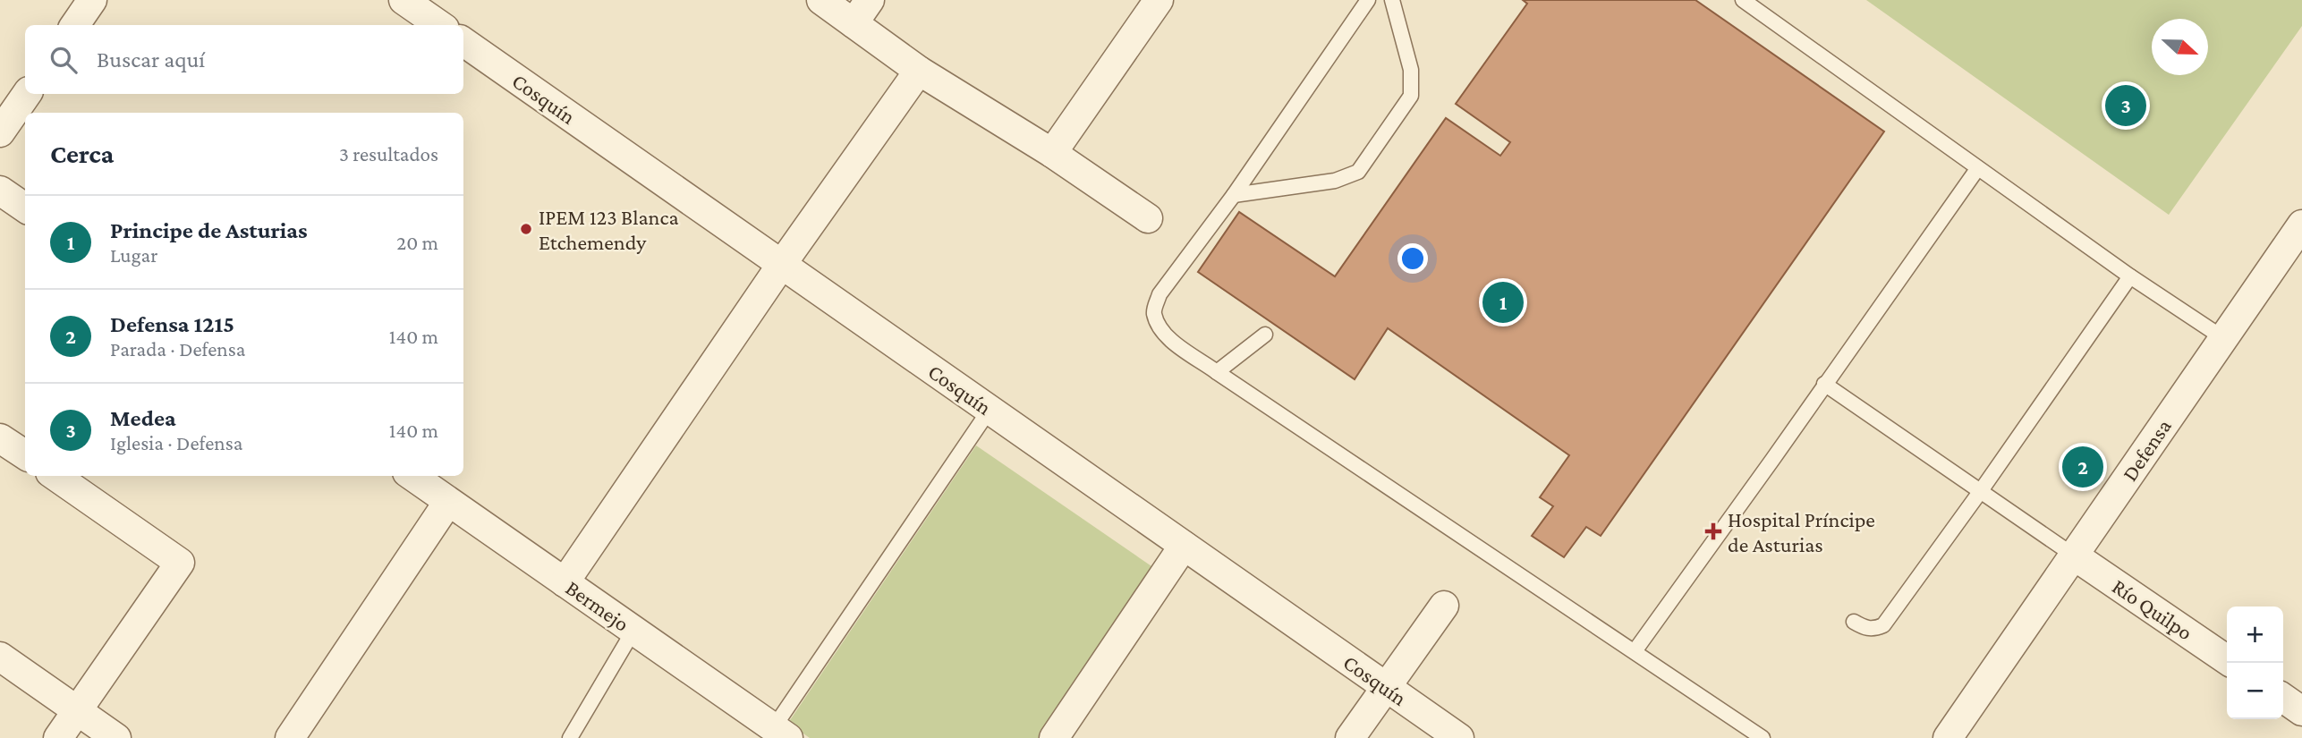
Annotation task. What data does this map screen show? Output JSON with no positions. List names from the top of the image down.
{
  "streets": {
    "street": [
      "Cosquín",
      "Defensa",
      "Bermejo",
      "Río Quilpo"
    ]
  },
  "crossings": [
    ["Defensa", "Río Quilpo"]
  ],
  "places": {
    "other": ["IPEM 123 Blanca Etchemendy"],
    "health": ["Hospital Príncipe de Asturias"]
  },
  "north": "right",
  "page": {
    "search": "Buscar aquí",
    "pins": ["3", "1", "2"],
    "heading": ["Cerca", "3 resultados"],
    "list": [
      {
        "mark": "1",
        "name": "Principe de Asturias",
        "note": "Lugar",
        "value": "20 m"
      },
      {
        "mark": "2",
        "name": "Defensa 1215",
        "note": "Parada · Defensa",
        "value": "140 m"
      },
      {
        "mark": "3",
        "name": "Medea",
        "note": "Iglesia · Defensa",
        "value": "140 m"
      }
    ],
    "map_buttons": ["+", "−"]
  }
}
